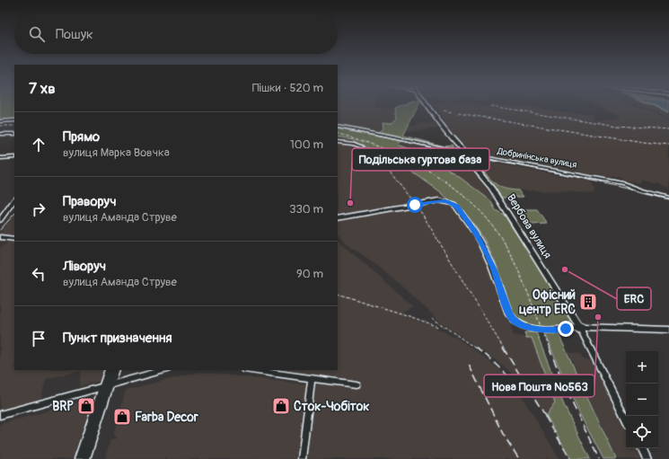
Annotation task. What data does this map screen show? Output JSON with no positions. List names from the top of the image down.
{
  "streets": {
    "main road": ["Вербова вулиця"],
    "street": ["Добринінська вулиця"]
  },
  "crossings": [
    ["Добринінська вулиця", "Вербова вулиця"]
  ],
  "places": {
    "other": ["Подільська гуртова база", "ERC", "Нова Пошта №563"],
    "building": ["Офісний центр ERC"],
    "shop": ["BRP", "Сток-Чобіток", "Farba Decor"]
  },
  "page": {
    "search": "Пошук",
    "heading": ["7 хв", "Пішки · 520 m"],
    "list": [
      ["Прямо", "вулиця Марка Вовчка", "100 m"],
      ["Праворуч", "вулиця Аманда Струве", "330 m"],
      ["Ліворуч", "вулиця Аманда Струве", "90 m"],
      "Пункт призначення"
    ],
    "map_buttons": ["+", "−"]
  }
}
